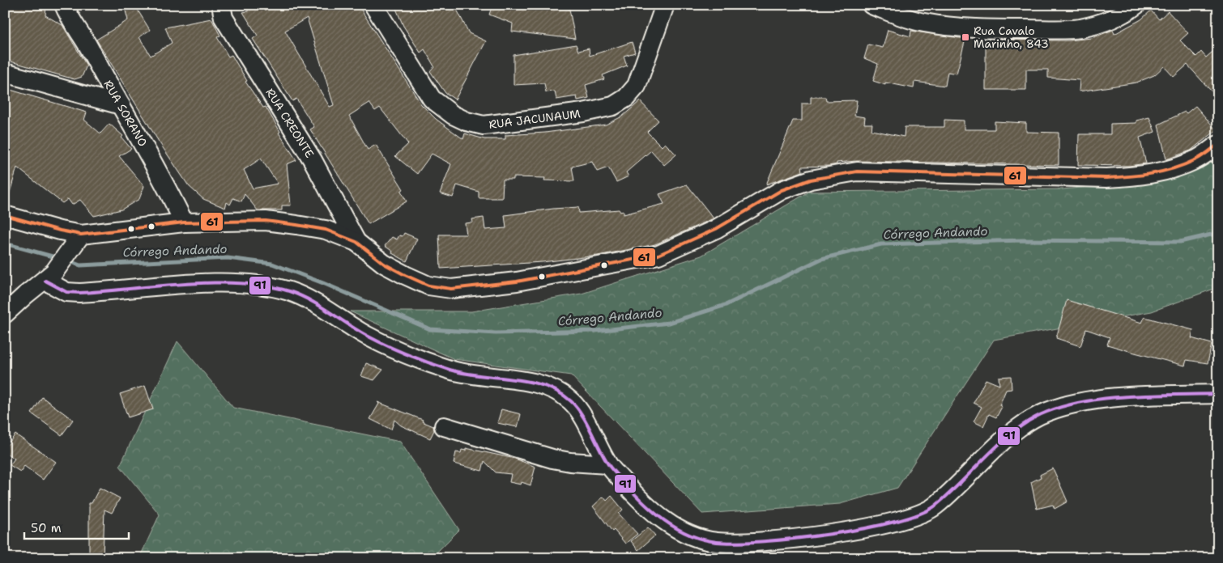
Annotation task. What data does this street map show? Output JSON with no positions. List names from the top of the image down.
{
  "streets": {
    "street": ["RUA SORANO", "RUA JACUNAUM", "RUA CREONTE"]
  },
  "water": ["Córrego Andando"],
  "places": {
    "transit": ["Rua Cavalo Marinho, 843"]
  },
  "lines": ["transit line 61", "transit line 91"],
  "scale_bar": "50 m"
}
